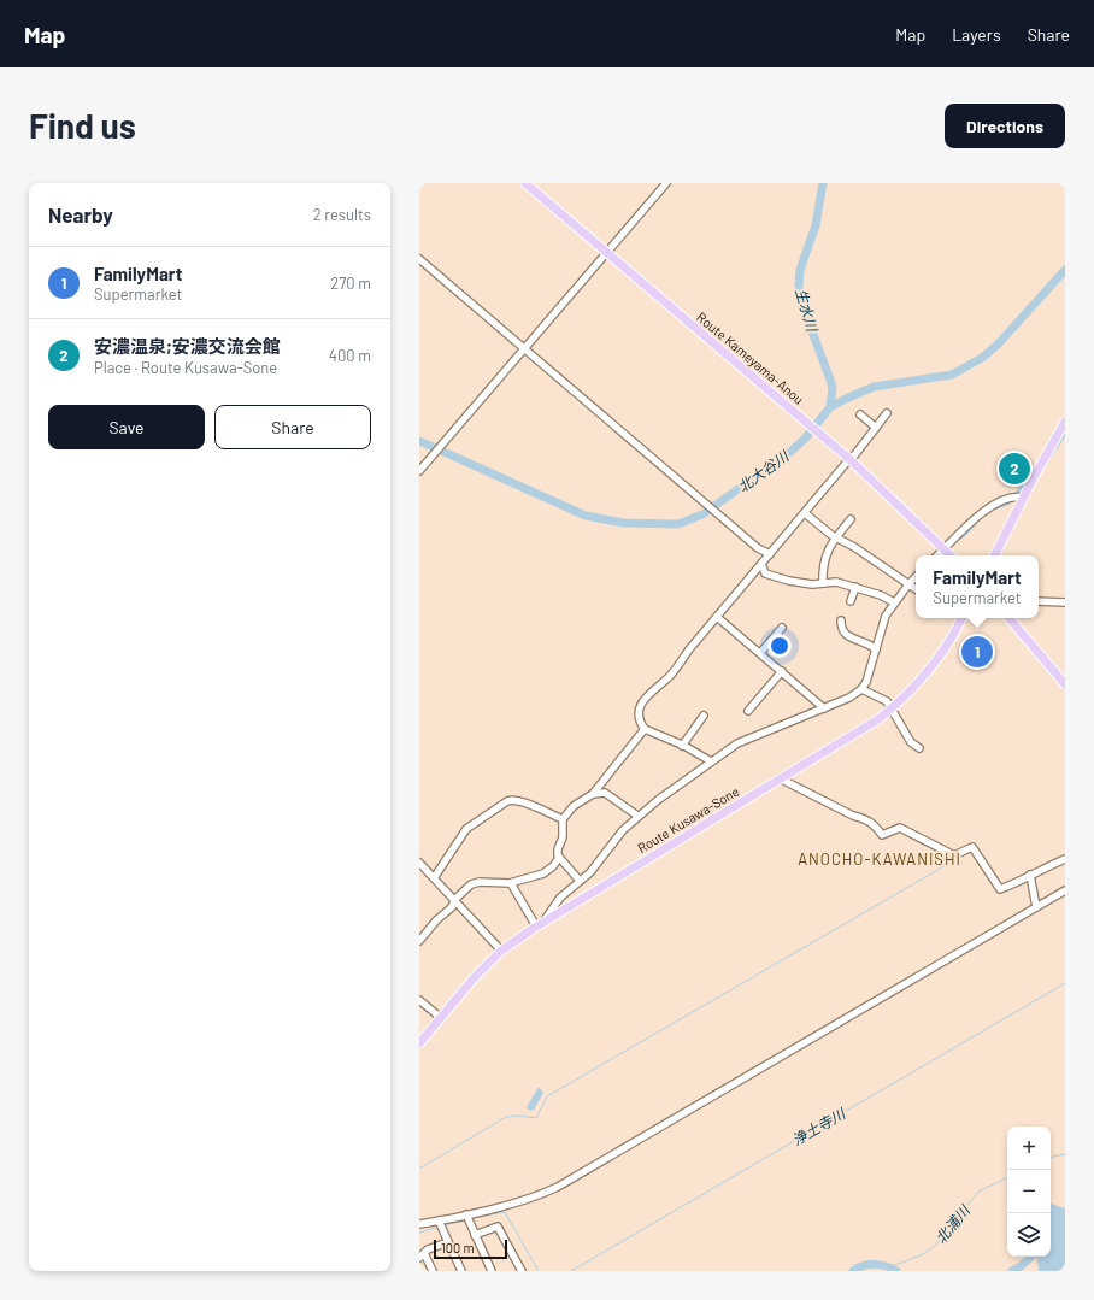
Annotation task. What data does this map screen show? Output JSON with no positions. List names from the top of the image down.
{
  "streets": {
    "main road": ["Route Kameyama-Anou", "Route Kusawa-Sone"]
  },
  "districts": ["ANOCHO-KAWANISHI"],
  "water": [
    "生水川",
    "北大谷川",
    "浄土寺川",
    "北浦川"
  ],
  "scale_bar": "100 m",
  "page": {
    "header": "Map",
    "nav": ["Map", "Layers", "Share"],
    "buttons": [
      "Directions",
      ["Save", "Share"]
    ],
    "title": "Find us",
    "heading": ["Nearby", "2 results"],
    "list": [
      {
        "mark": "1",
        "name": "FamilyMart",
        "note": "Supermarket",
        "value": "270 m"
      },
      {
        "mark": "2",
        "name": "安濃温泉;安濃交流会館",
        "note": "Place · Route Kusawa-Sone",
        "value": "400 m"
      }
    ],
    "pins": ["2", "1"],
    "popup": ["FamilyMart", "Supermarket"],
    "map_buttons": ["+", "−"],
    "scale": "100 m"
  }
}
